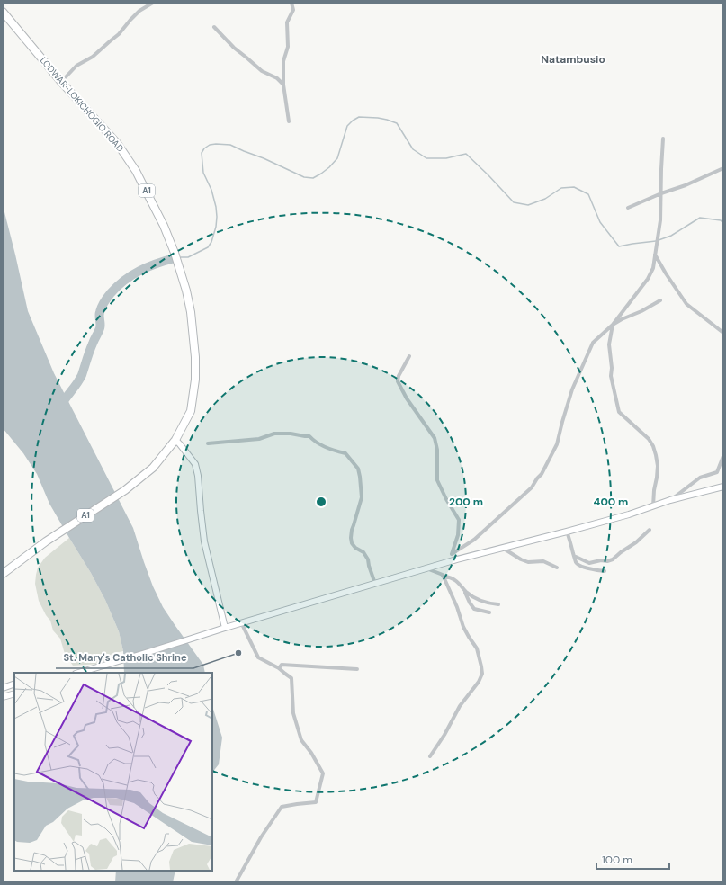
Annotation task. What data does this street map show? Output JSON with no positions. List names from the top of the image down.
{
  "streets": {
    "highway": ["LODWAR-LOKICHOGIO ROAD", "A1"]
  },
  "crossings": [
    ["LODWAR-LOKICHOGIO ROAD", "A1"]
  ],
  "districts": ["Natambusio"],
  "places": ["St. Mary's Catholic Shrine"],
  "scale_bar": "100 m",
  "rings": ["200 m", "400 m"]
}
